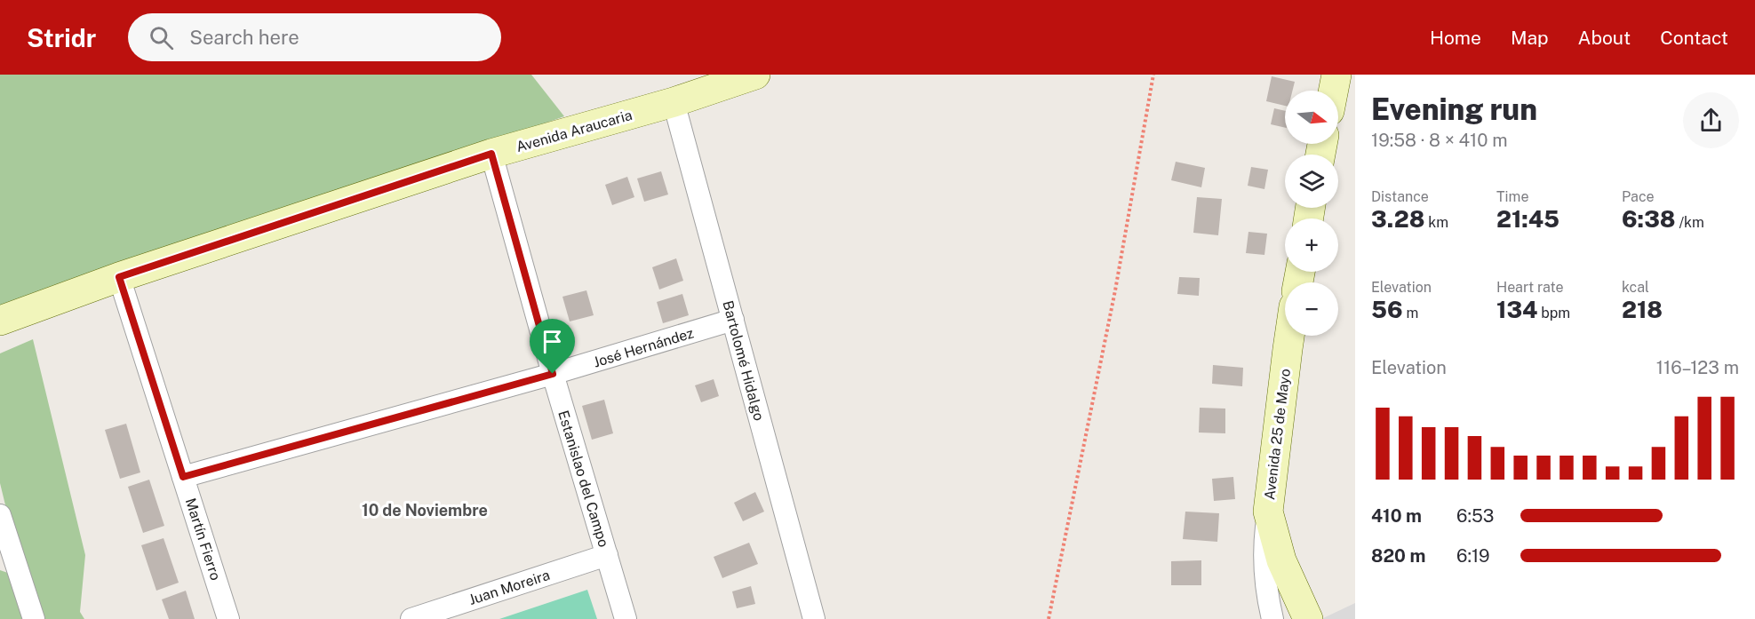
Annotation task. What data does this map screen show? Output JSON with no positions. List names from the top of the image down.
{
  "streets": {
    "main road": ["Avenida Araucaria", "Avenida 25 de Mayo"],
    "street": [
      "José Hernández",
      "Bartolomé Hidalgo",
      "Estanislao del Campo",
      "Martín Fierro",
      "Juan Moreira"
    ]
  },
  "crossings": [
    ["Avenida Araucaria", "Bartolomé Hidalgo"],
    ["Avenida Araucaria", "Estanislao del Campo"],
    ["Avenida Araucaria", "Martín Fierro"],
    ["José Hernández", "Bartolomé Hidalgo"],
    ["José Hernández", "Estanislao del Campo"],
    ["José Hernández", "Martín Fierro"],
    ["Estanislao del Campo", "Juan Moreira"]
  ],
  "districts": ["10 de Noviembre"],
  "north": "right",
  "page": {
    "header": "Stridr",
    "search": "Search here",
    "nav": [
      "Home",
      "Map",
      "About",
      "Contact"
    ],
    "heading": ["Evening run", "19:58 · 8 × 410 m"],
    "map_buttons": ["+", "−"],
    "stats": [
      ["Distance", "3.28 km"],
      ["Time", "21:45"],
      ["Pace", "6:38 /km"],
      ["Elevation", "56 m"],
      ["Heart rate", "134 bpm"],
      ["kcal", "218"]
    ],
    "chart": ["Elevation", "116–123 m"],
    "list": [
      {
        "name": "410 m",
        "note": "6:53"
      },
      {
        "name": "820 m",
        "note": "6:19"
      }
    ]
  }
}
